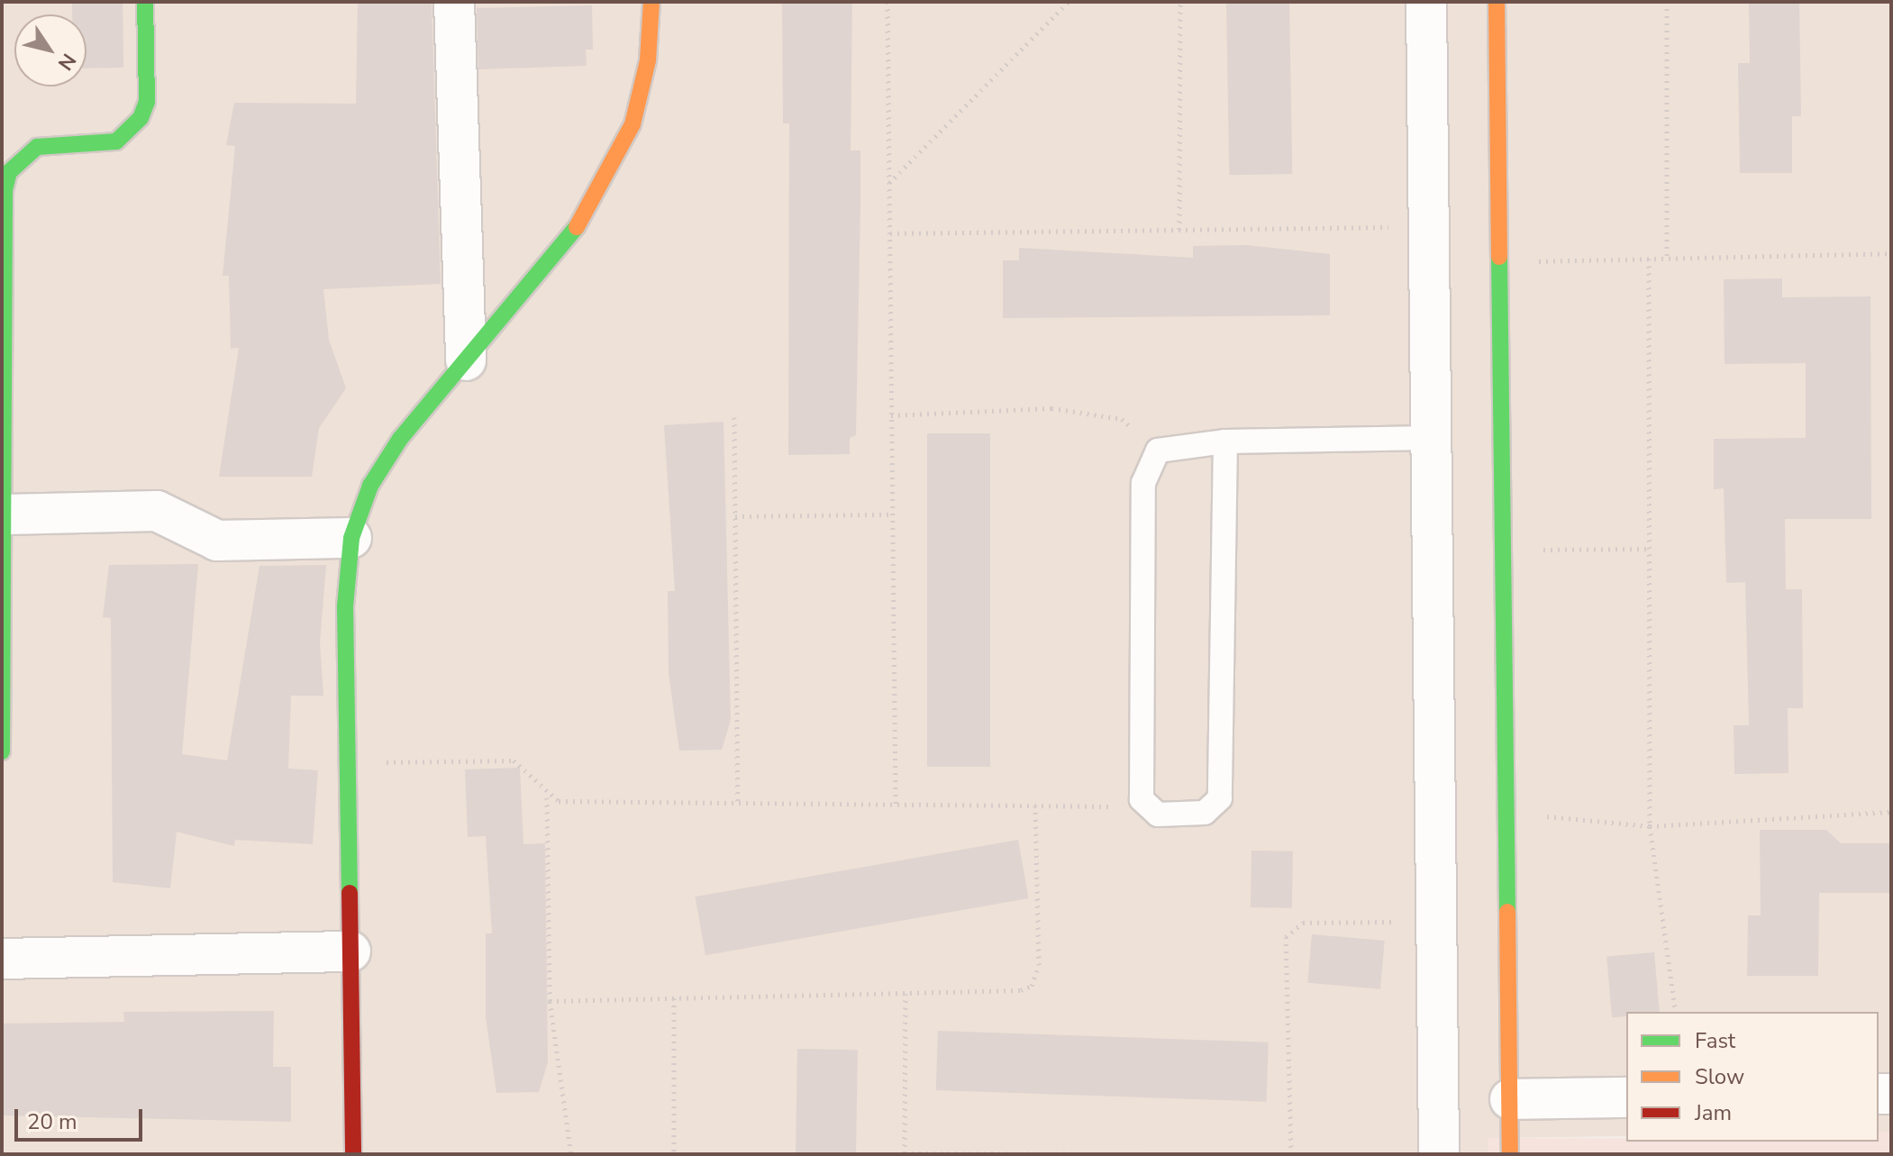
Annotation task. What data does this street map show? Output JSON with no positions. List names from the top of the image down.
{
  "legend": ["Fast", "Slow", "Jam"],
  "scale_bar": "20 m",
  "north": "bottom right"
}
